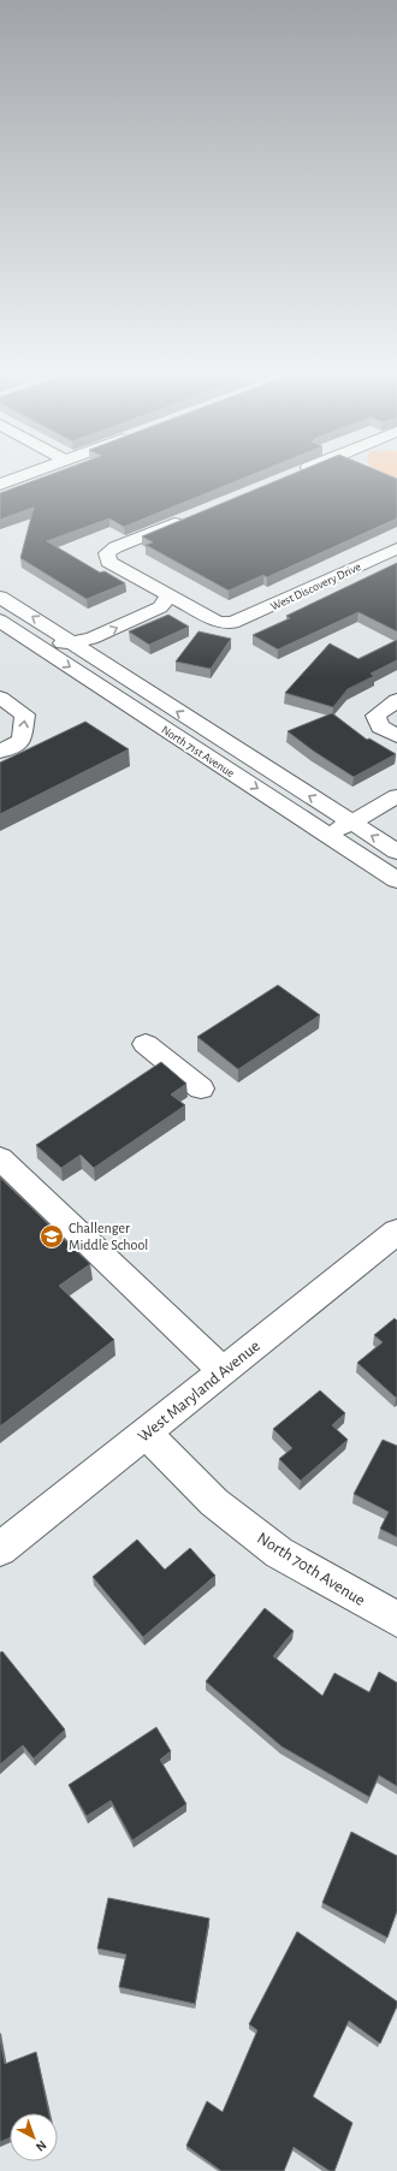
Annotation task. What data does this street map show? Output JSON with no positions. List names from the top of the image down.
{
  "streets": {
    "street": [
      "West Discovery Drive",
      "North 71st Avenue",
      "West Maryland Avenue",
      "North 70th Avenue"
    ]
  },
  "crossings": [
    ["West Maryland Avenue", "North 70th Avenue"]
  ],
  "places": {
    "school or university": ["Challenger Middle School"]
  },
  "north": "bottom right"
}
